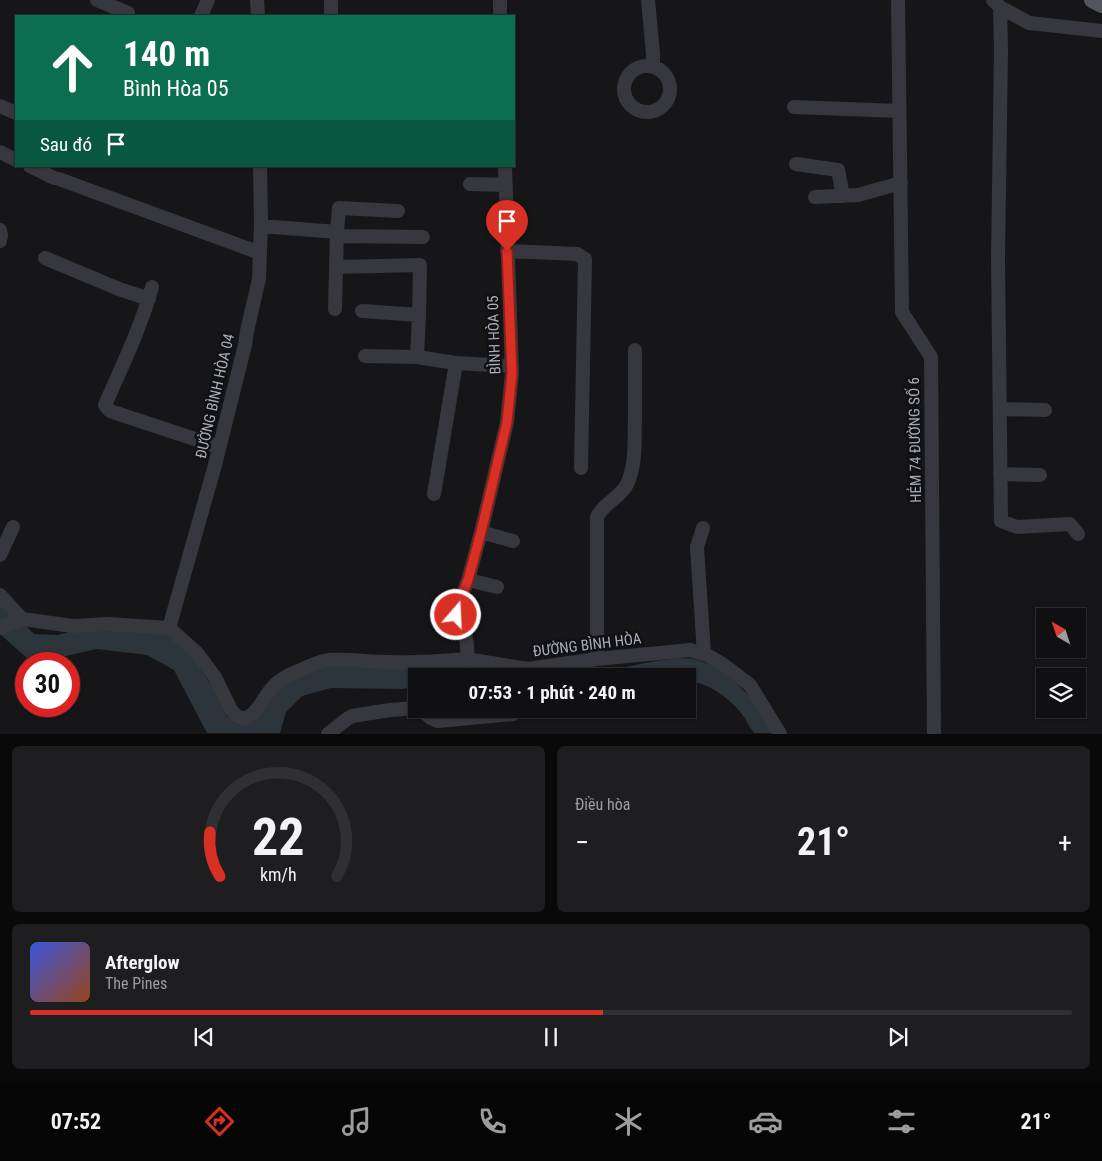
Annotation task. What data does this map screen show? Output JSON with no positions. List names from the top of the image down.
{
  "streets": {
    "street": [
      "BÌNH HÒA 05",
      "ĐƯỜNG BÌNH HÒA 04",
      "HẺM 74 ĐƯỜNG SỐ 6",
      "ĐƯỜNG BÌNH HÒA"
    ]
  },
  "crossings": [
    ["ĐƯỜNG BÌNH HÒA 04", "ĐƯỜNG BÌNH HÒA"]
  ],
  "north": "top left",
  "page": {
    "turn": ["140 m", "Bình Hòa 05"],
    "then": "Sau đó",
    "limit": "30",
    "trip": "07:53 · 1 phút · 240 m",
    "tile": "Điều hòa",
    "heat": ["−", "21°", "+"],
    "song": ["Afterglow", "The Pines"],
    "tabs": ["07:52", "21°"],
    "gauge": ["22", "km/h"]
  }
}
